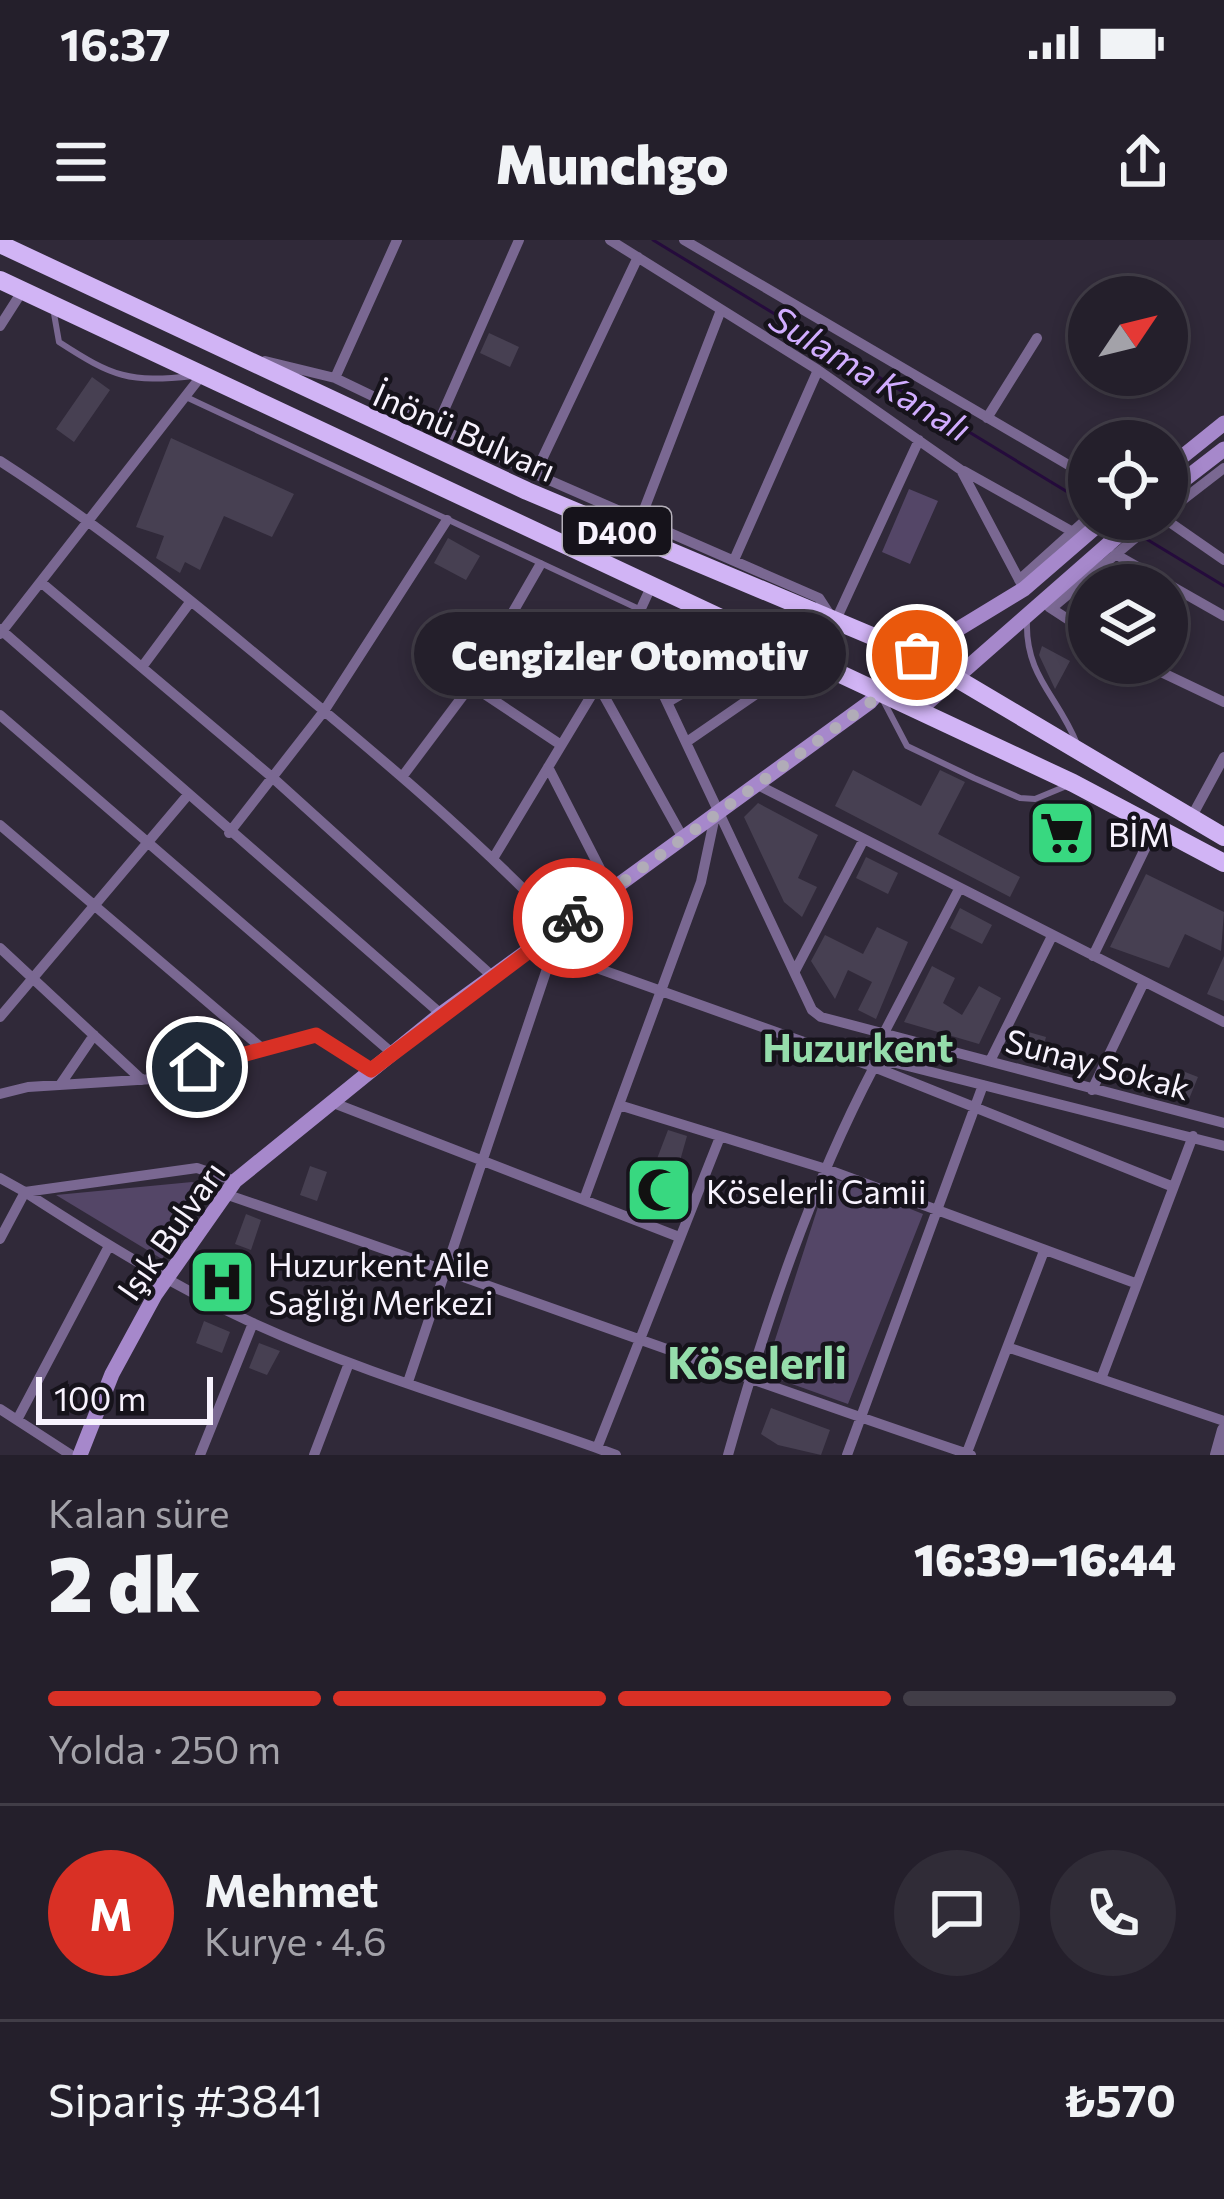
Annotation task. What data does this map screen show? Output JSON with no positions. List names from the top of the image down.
{
  "streets": {
    "highway": ["İnönü Bulvarı", "D400"],
    "main road": ["Işık Bulvarı"],
    "street": ["Sunay Sokak"]
  },
  "crossings": [
    ["İnönü Bulvarı", "D400"],
    ["İnönü Bulvarı", "Işık Bulvarı"],
    ["D400", "Işık Bulvarı"],
    ["Sunay Sokak", "Işık Bulvarı"]
  ],
  "districts": ["Huzurkent", "Köselerli"],
  "water": ["Sulama Kanalı"],
  "places": {
    "other": ["Cengizler Otomotiv"],
    "supermarket": ["BİM"],
    "mosque": ["Köselerli Camii"],
    "hospital": ["Huzurkent Aile Sağlığı Merkezi"]
  },
  "scale_bar": "100 m",
  "north": "top right",
  "page": {
    "status": "16:37",
    "header": "Munchgo",
    "bubble": "Cengizler Otomotiv",
    "scale": "100 m",
    "heading": ["2 dk", "Kalan süre", "16:39–16:44"],
    "panel": [
      "Mehmet",
      "Kurye · 4.6",
      "Sipariş #3841",
      "₺570"
    ],
    "bar": "Yolda · 250 m",
    "round": "M"
  }
}
